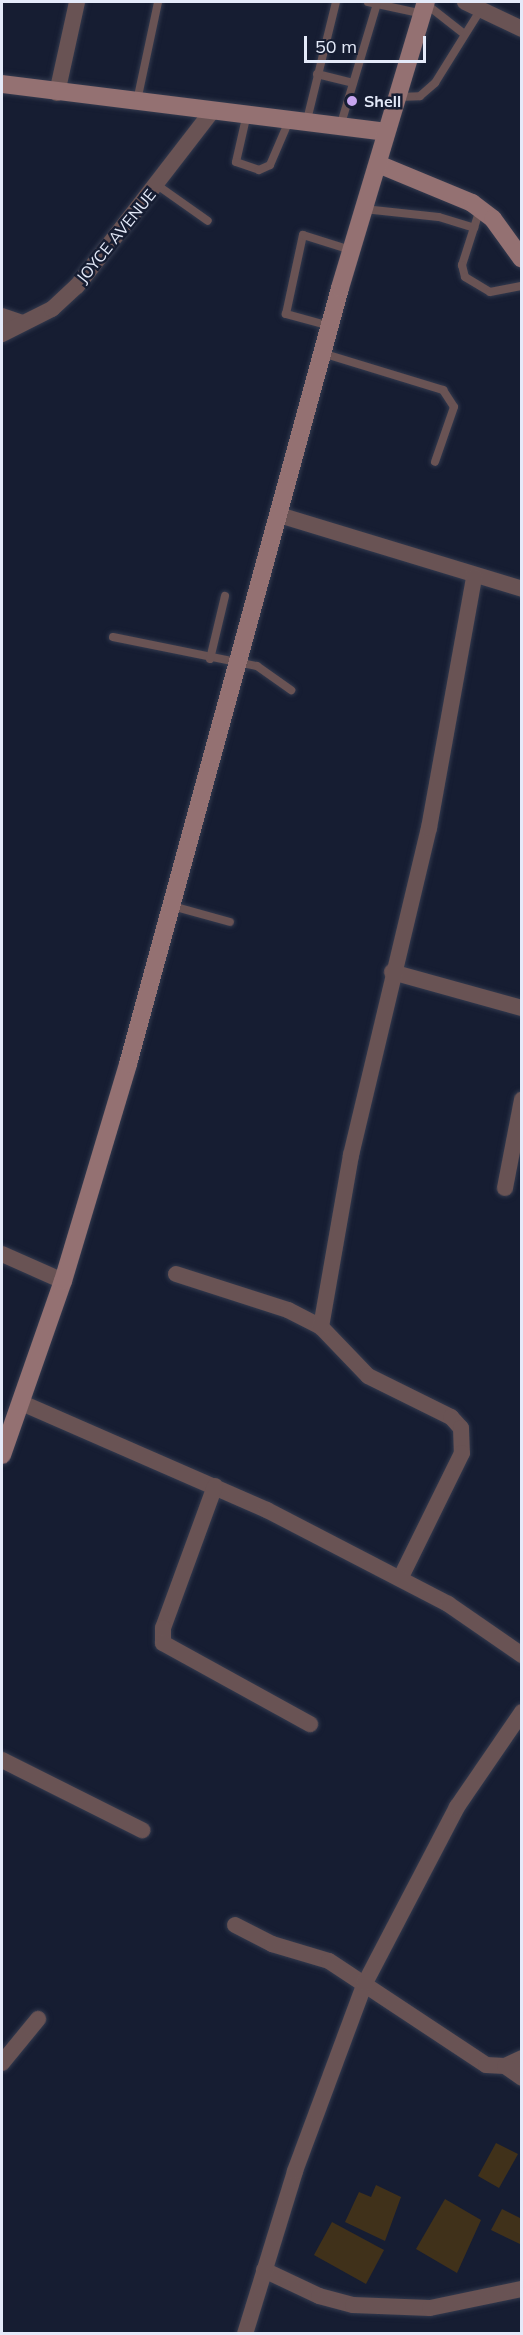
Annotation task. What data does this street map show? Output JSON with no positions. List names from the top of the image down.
{
  "streets": {
    "street": ["JOYCE AVENUE"]
  },
  "places": ["Shell"],
  "scale_bar": "50 m"
}
